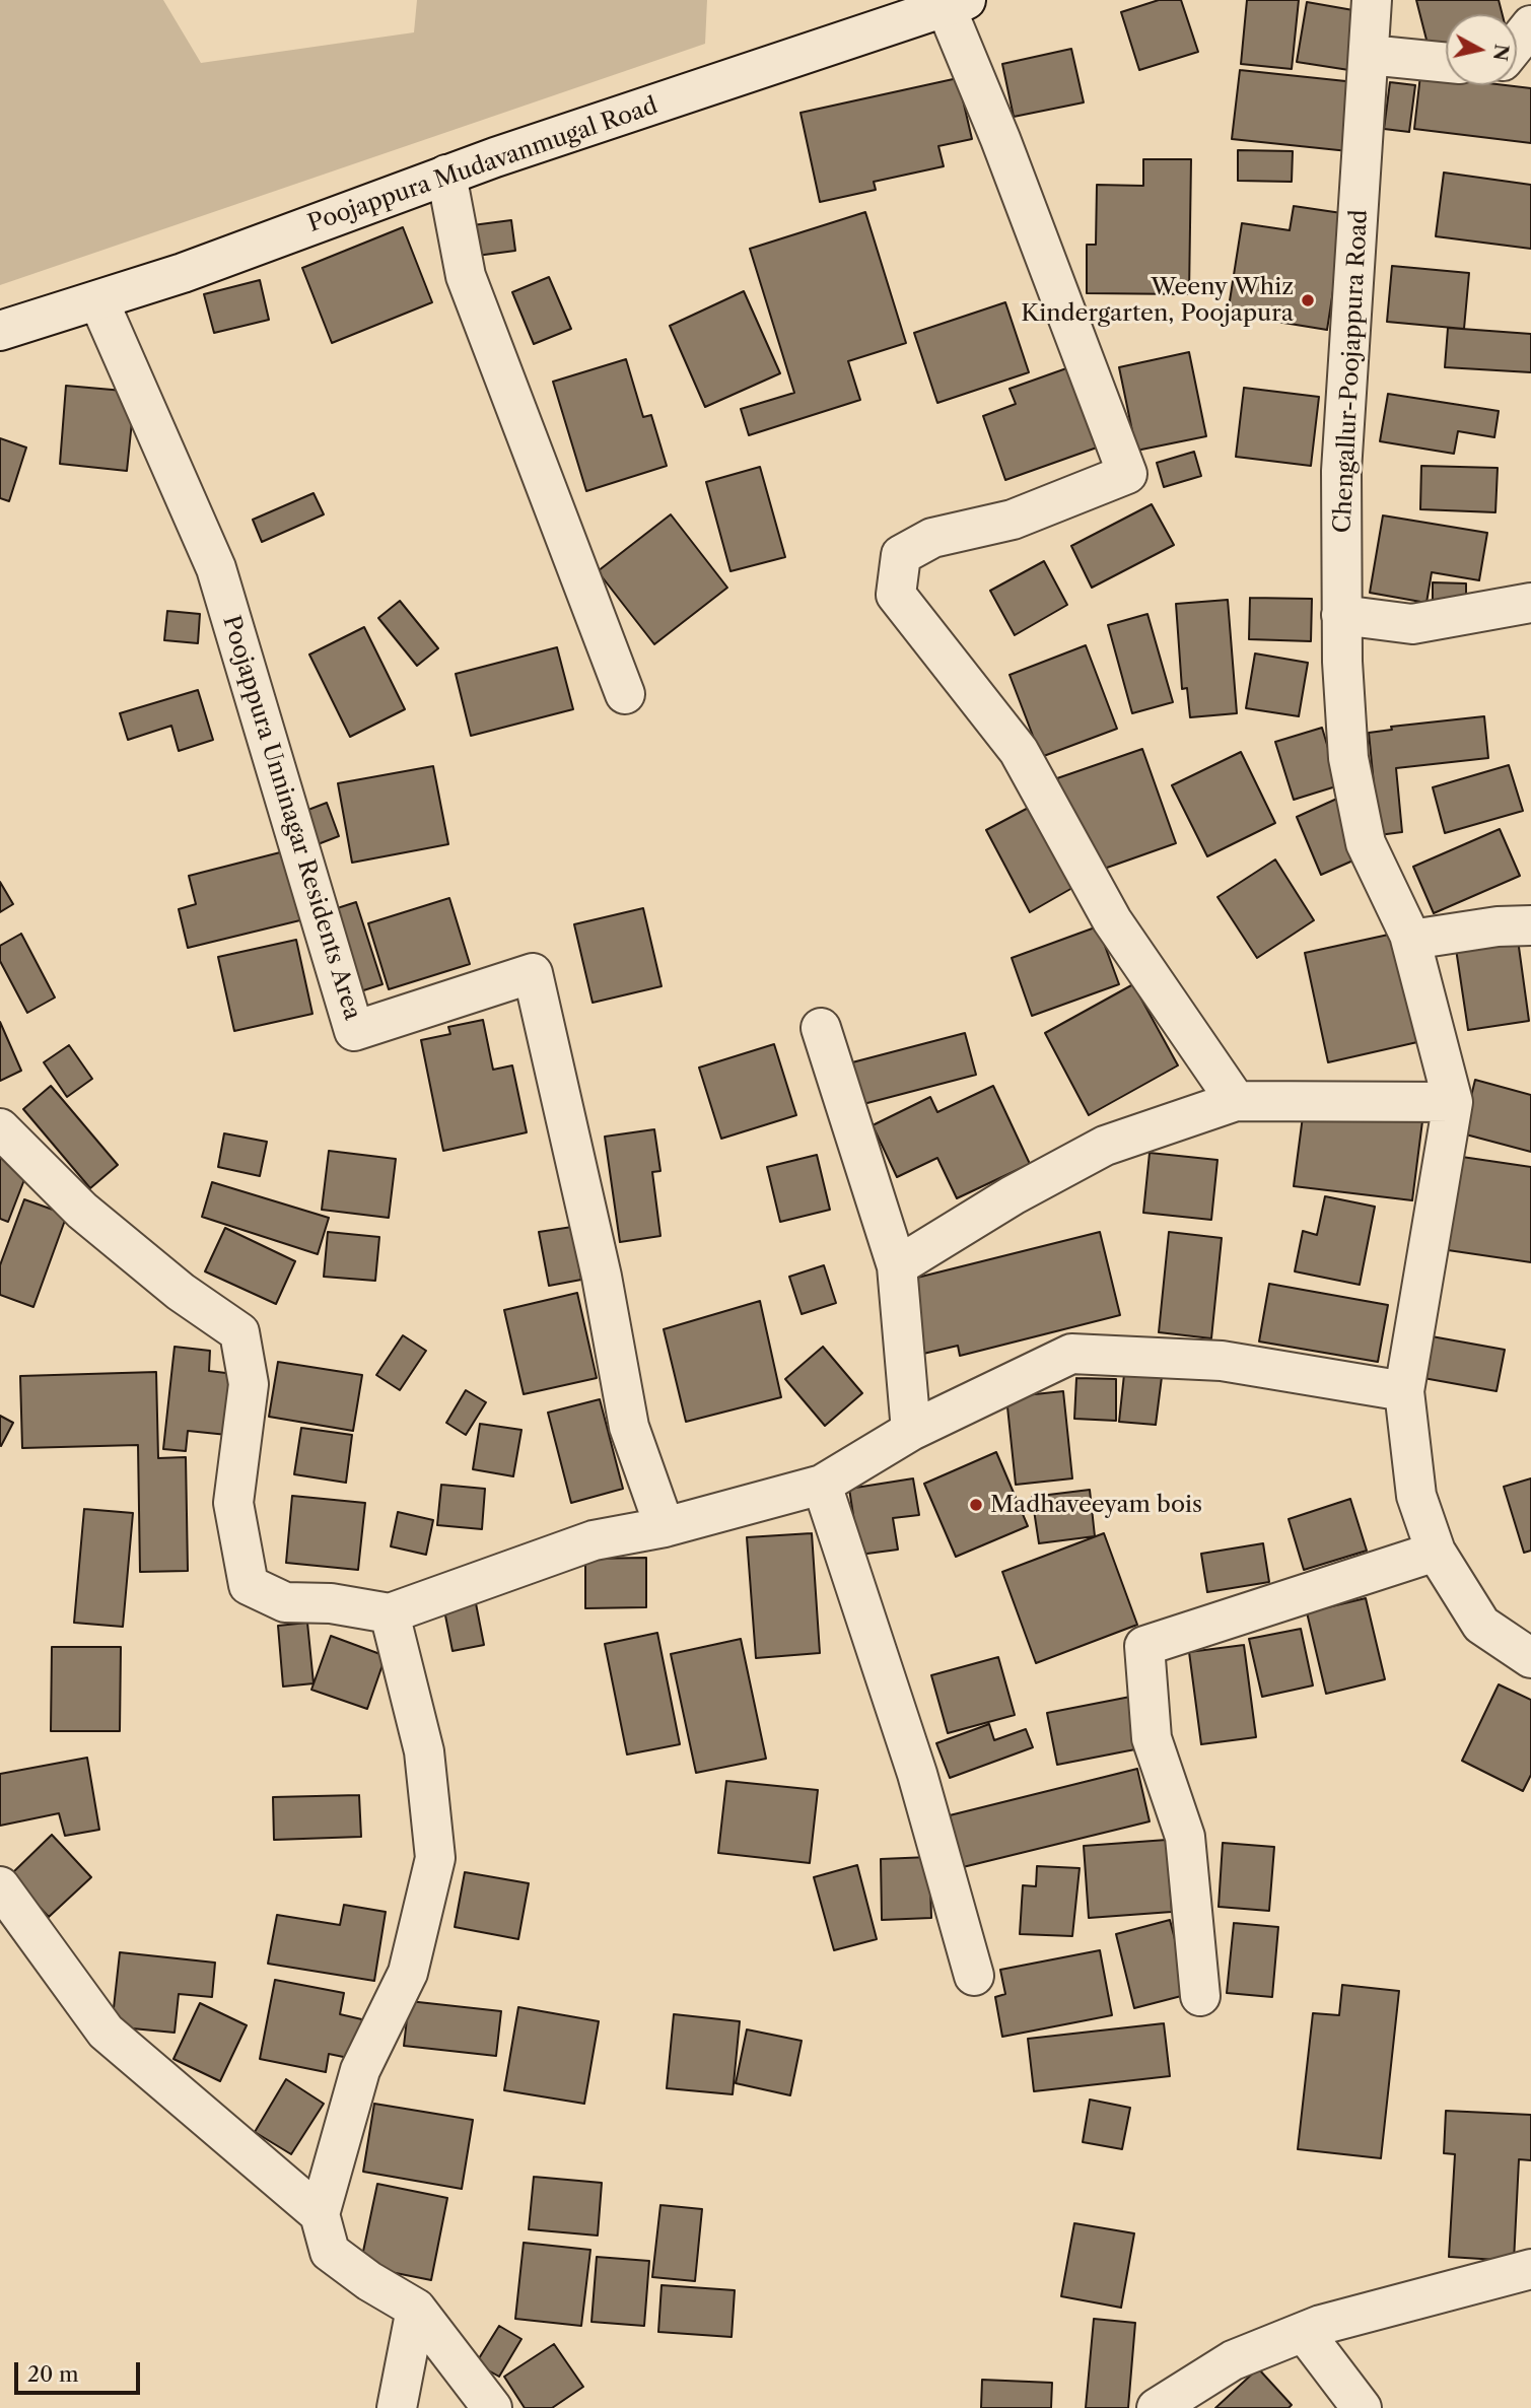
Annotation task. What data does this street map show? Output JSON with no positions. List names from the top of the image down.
{
  "streets": {
    "street": ["Poojappura Mudavanmugal Road", "Chengallur-Poojappura Road", "Poojappura Unninagar Residents Area"]
  },
  "crossings": [
    ["Poojappura Mudavanmugal Road", "Poojappura Unninagar Residents Area"]
  ],
  "places": ["Weeny Whiz Kindergarten, Poojapura", "Madhaveeyam bois"],
  "scale_bar": "20 m",
  "north": "right"
}
